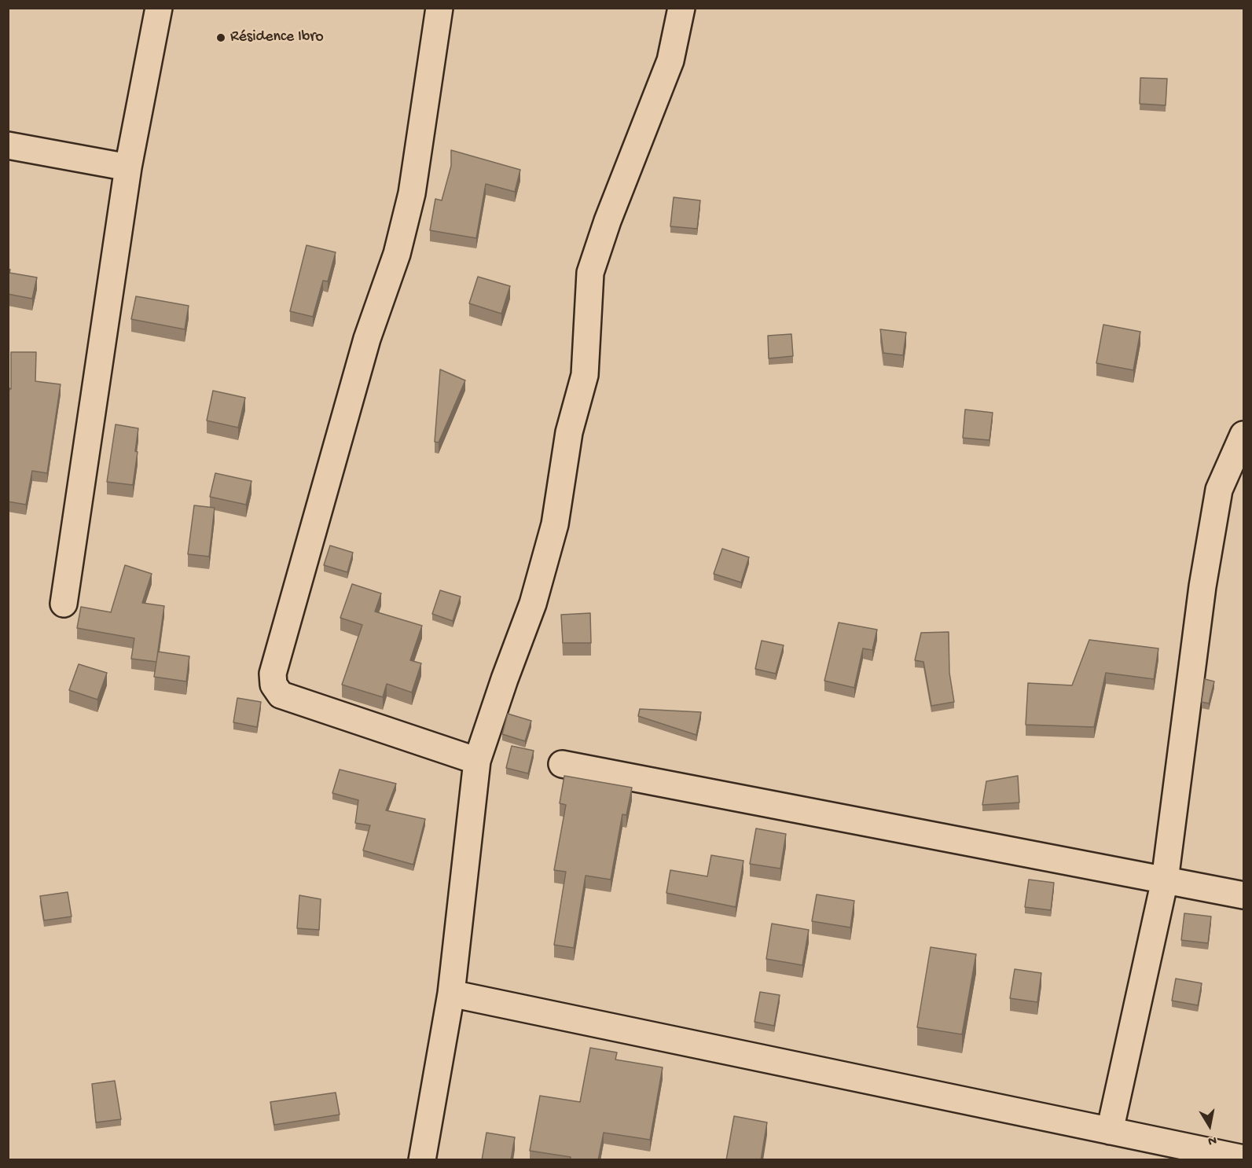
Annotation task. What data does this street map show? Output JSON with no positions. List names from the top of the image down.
{
  "places": ["Résidence Ibro"],
  "north": "bottom"
}
